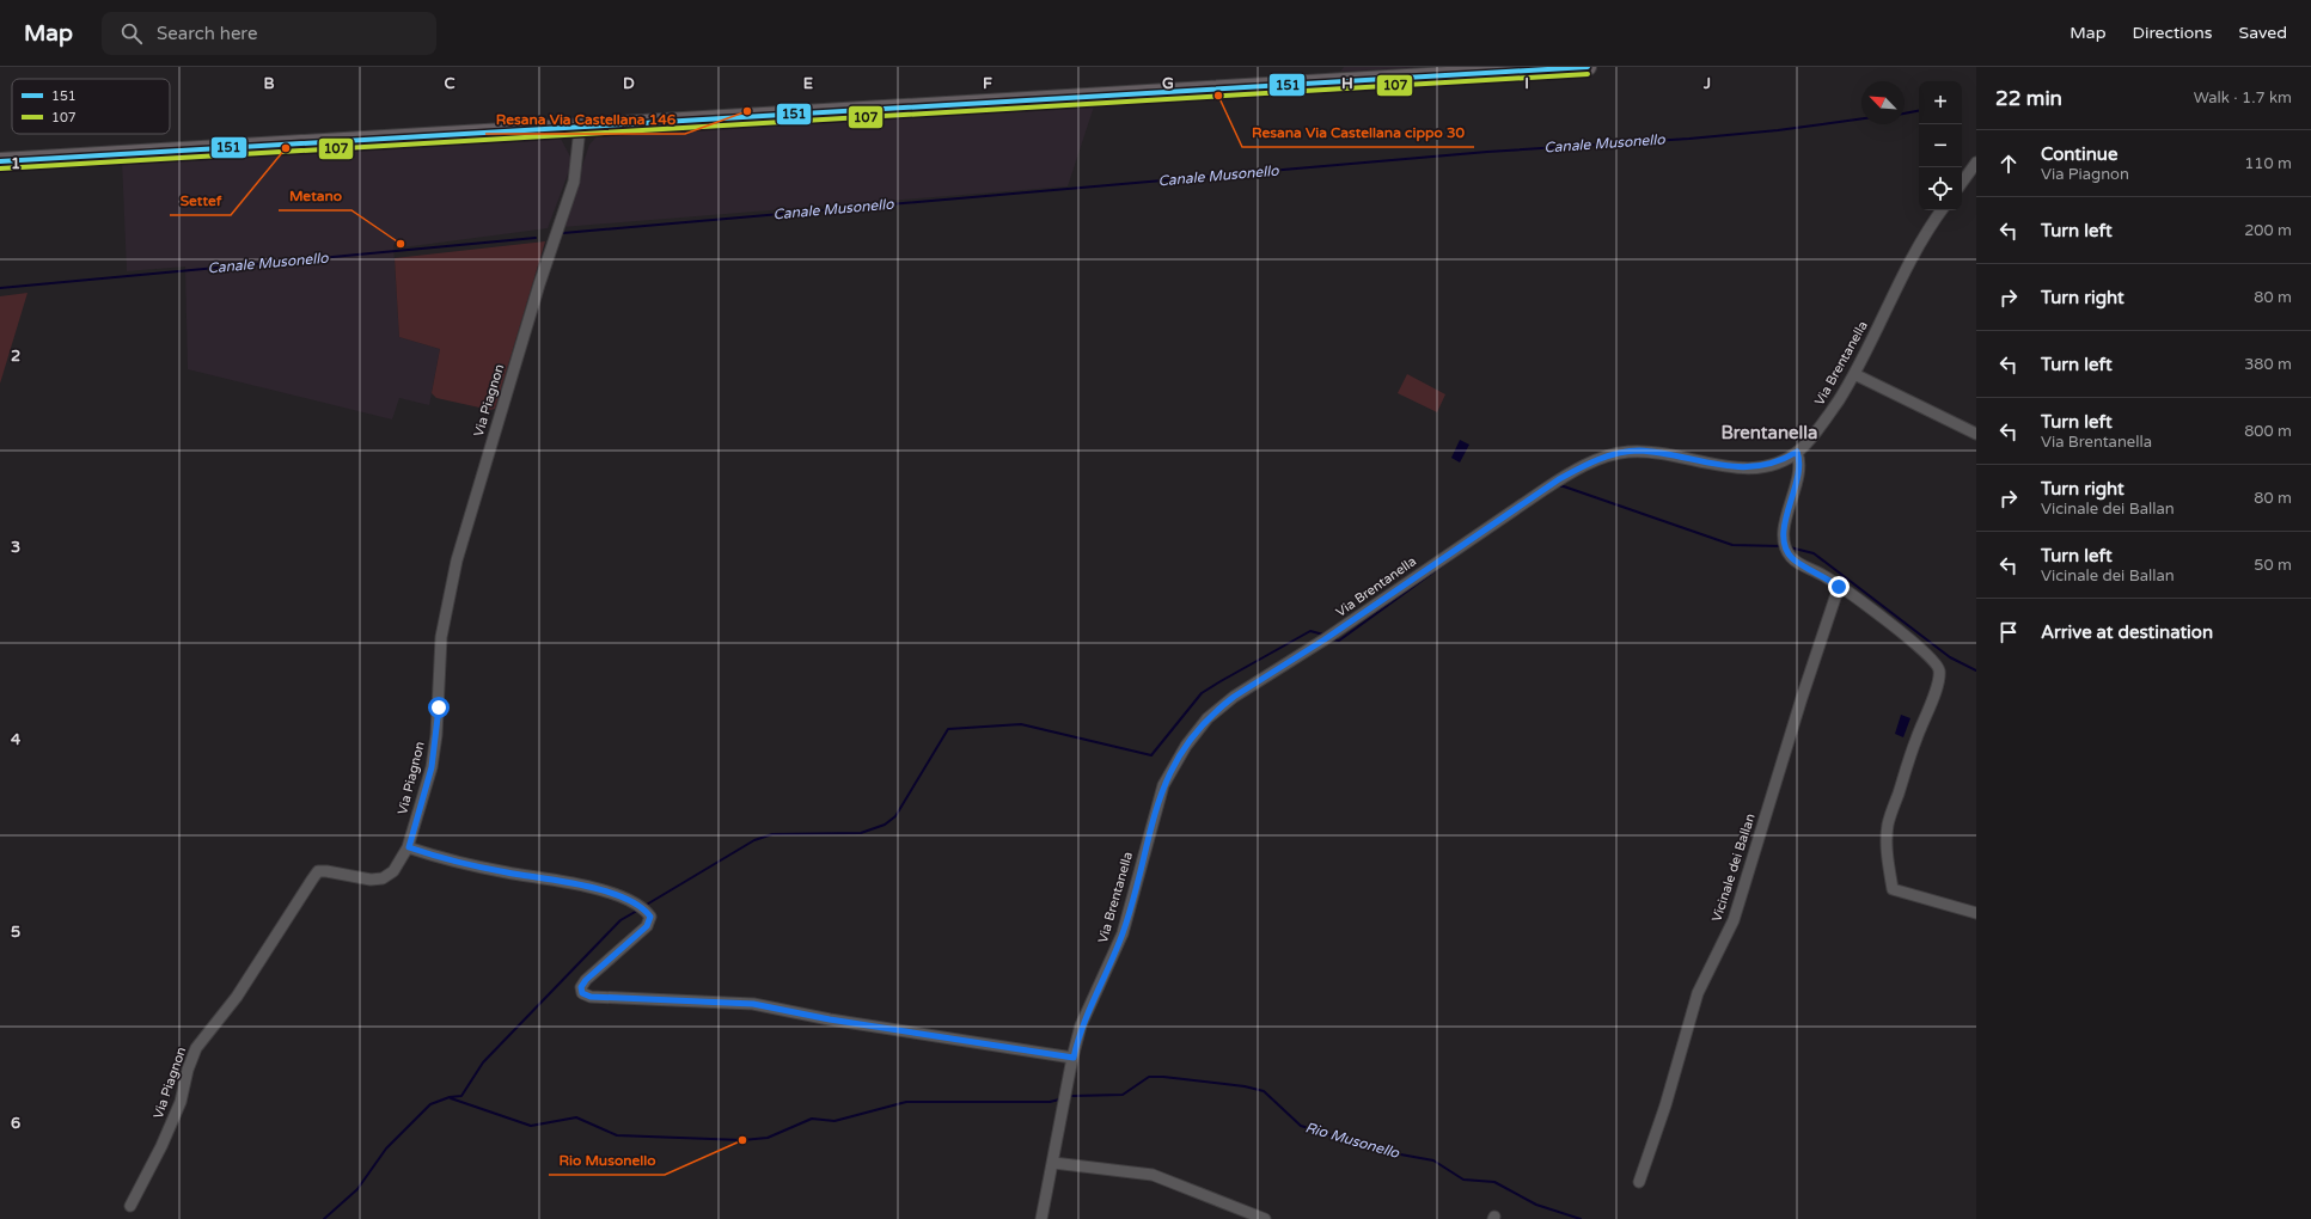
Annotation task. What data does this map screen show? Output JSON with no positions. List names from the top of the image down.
{
  "streets": {
    "street": ["Via Brentanella", "Via Piagnon", "Vicinale dei Ballan"]
  },
  "districts": ["Brentanella"],
  "water": ["Canale Musonello", "Rio Musonello"],
  "places": [
    "Resana Via Castellana cippo 30",
    "Resana Via Castellana 146",
    "Settef",
    "Metano",
    "Rio Musonello"
  ],
  "lines": ["transit line 151", "transit line 107"],
  "legend": ["151", "107"],
  "north": "top left",
  "page": {
    "header": "Map",
    "search": "Search here",
    "nav": ["Map", "Directions", "Saved"],
    "heading": ["22 min", "Walk · 1.7 km"],
    "map_buttons": ["+", "−"],
    "list": [
      ["Continue", "Via Piagnon", "110 m"],
      ["Turn left", "200 m"],
      ["Turn right", "80 m"],
      ["Turn left", "380 m"],
      ["Turn left", "Via Brentanella", "800 m"],
      ["Turn right", "Vicinale dei Ballan", "80 m"],
      ["Turn left", "Vicinale dei Ballan", "50 m"],
      "Arrive at destination"
    ]
  },
  "grid": {
    "columns": [
      "B",
      "C",
      "D",
      "E",
      "F",
      "G",
      "H",
      "I",
      "J"
    ],
    "rows": [
      "1",
      "2",
      "3",
      "4",
      "5",
      "6"
    ]
  }
}
